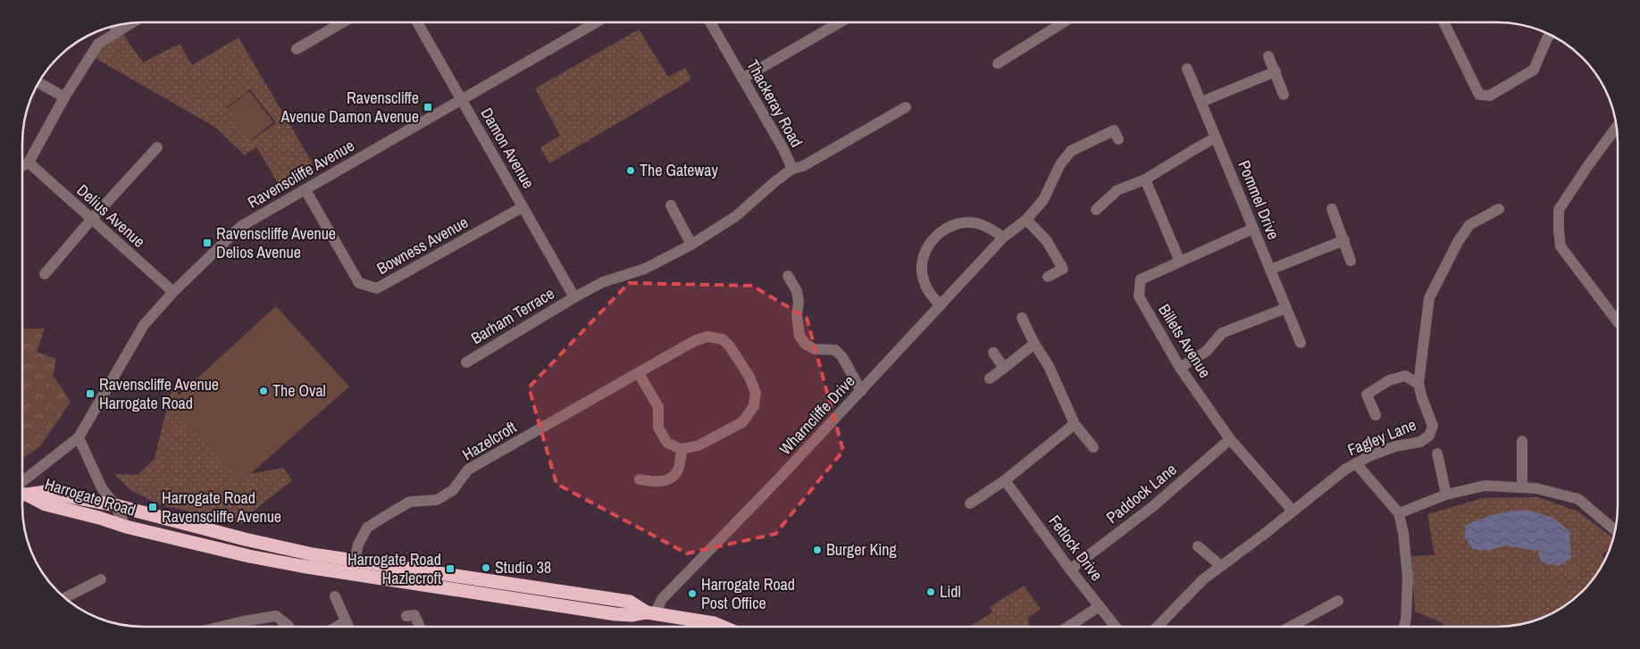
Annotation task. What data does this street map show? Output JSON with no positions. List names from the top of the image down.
{
  "streets": {
    "highway": ["Harrogate Road"],
    "street": [
      "Thackeray Road",
      "Damon Avenue",
      "Ravenscliffe Avenue",
      "Pommel Drive",
      "Delius Avenue",
      "Bowness Avenue",
      "Barham Terrace",
      "Billets Avenue",
      "Wharncliffe Drive",
      "Fagley Lane",
      "Hazelcroft",
      "Paddock Lane",
      "Fetlock Drive"
    ]
  },
  "crossings": [
    ["Thackeray Road", "Damon Avenue"],
    ["Thackeray Road", "Barham Terrace"],
    ["Damon Avenue", "Ravenscliffe Avenue"],
    ["Damon Avenue", "Bowness Avenue"],
    ["Damon Avenue", "Barham Terrace"],
    ["Ravenscliffe Avenue", "Delius Avenue"],
    ["Ravenscliffe Avenue", "Bowness Avenue"],
    ["Pommel Drive", "Billets Avenue"],
    ["Billets Avenue", "Fagley Lane"],
    ["Billets Avenue", "Paddock Lane"],
    ["Wharncliffe Drive", "Harrogate Road"],
    ["Hazelcroft", "Harrogate Road"],
    ["Paddock Lane", "Fetlock Drive"]
  ],
  "places": {
    "transit": [
      "Ravenscliffe Avenue Damon Avenue",
      "Ravenscliffe Avenue Delios Avenue",
      "Ravenscliffe Avenue Harrogate Road",
      "Harrogate Road Ravenscliffe Avenue",
      "Harrogate Road Hazlecroft"
    ],
    "other": [
      "The Gateway",
      "The Oval",
      "Burger King",
      "Studio 38",
      "Lidl",
      "Harrogate Road Post Office"
    ]
  }
}
